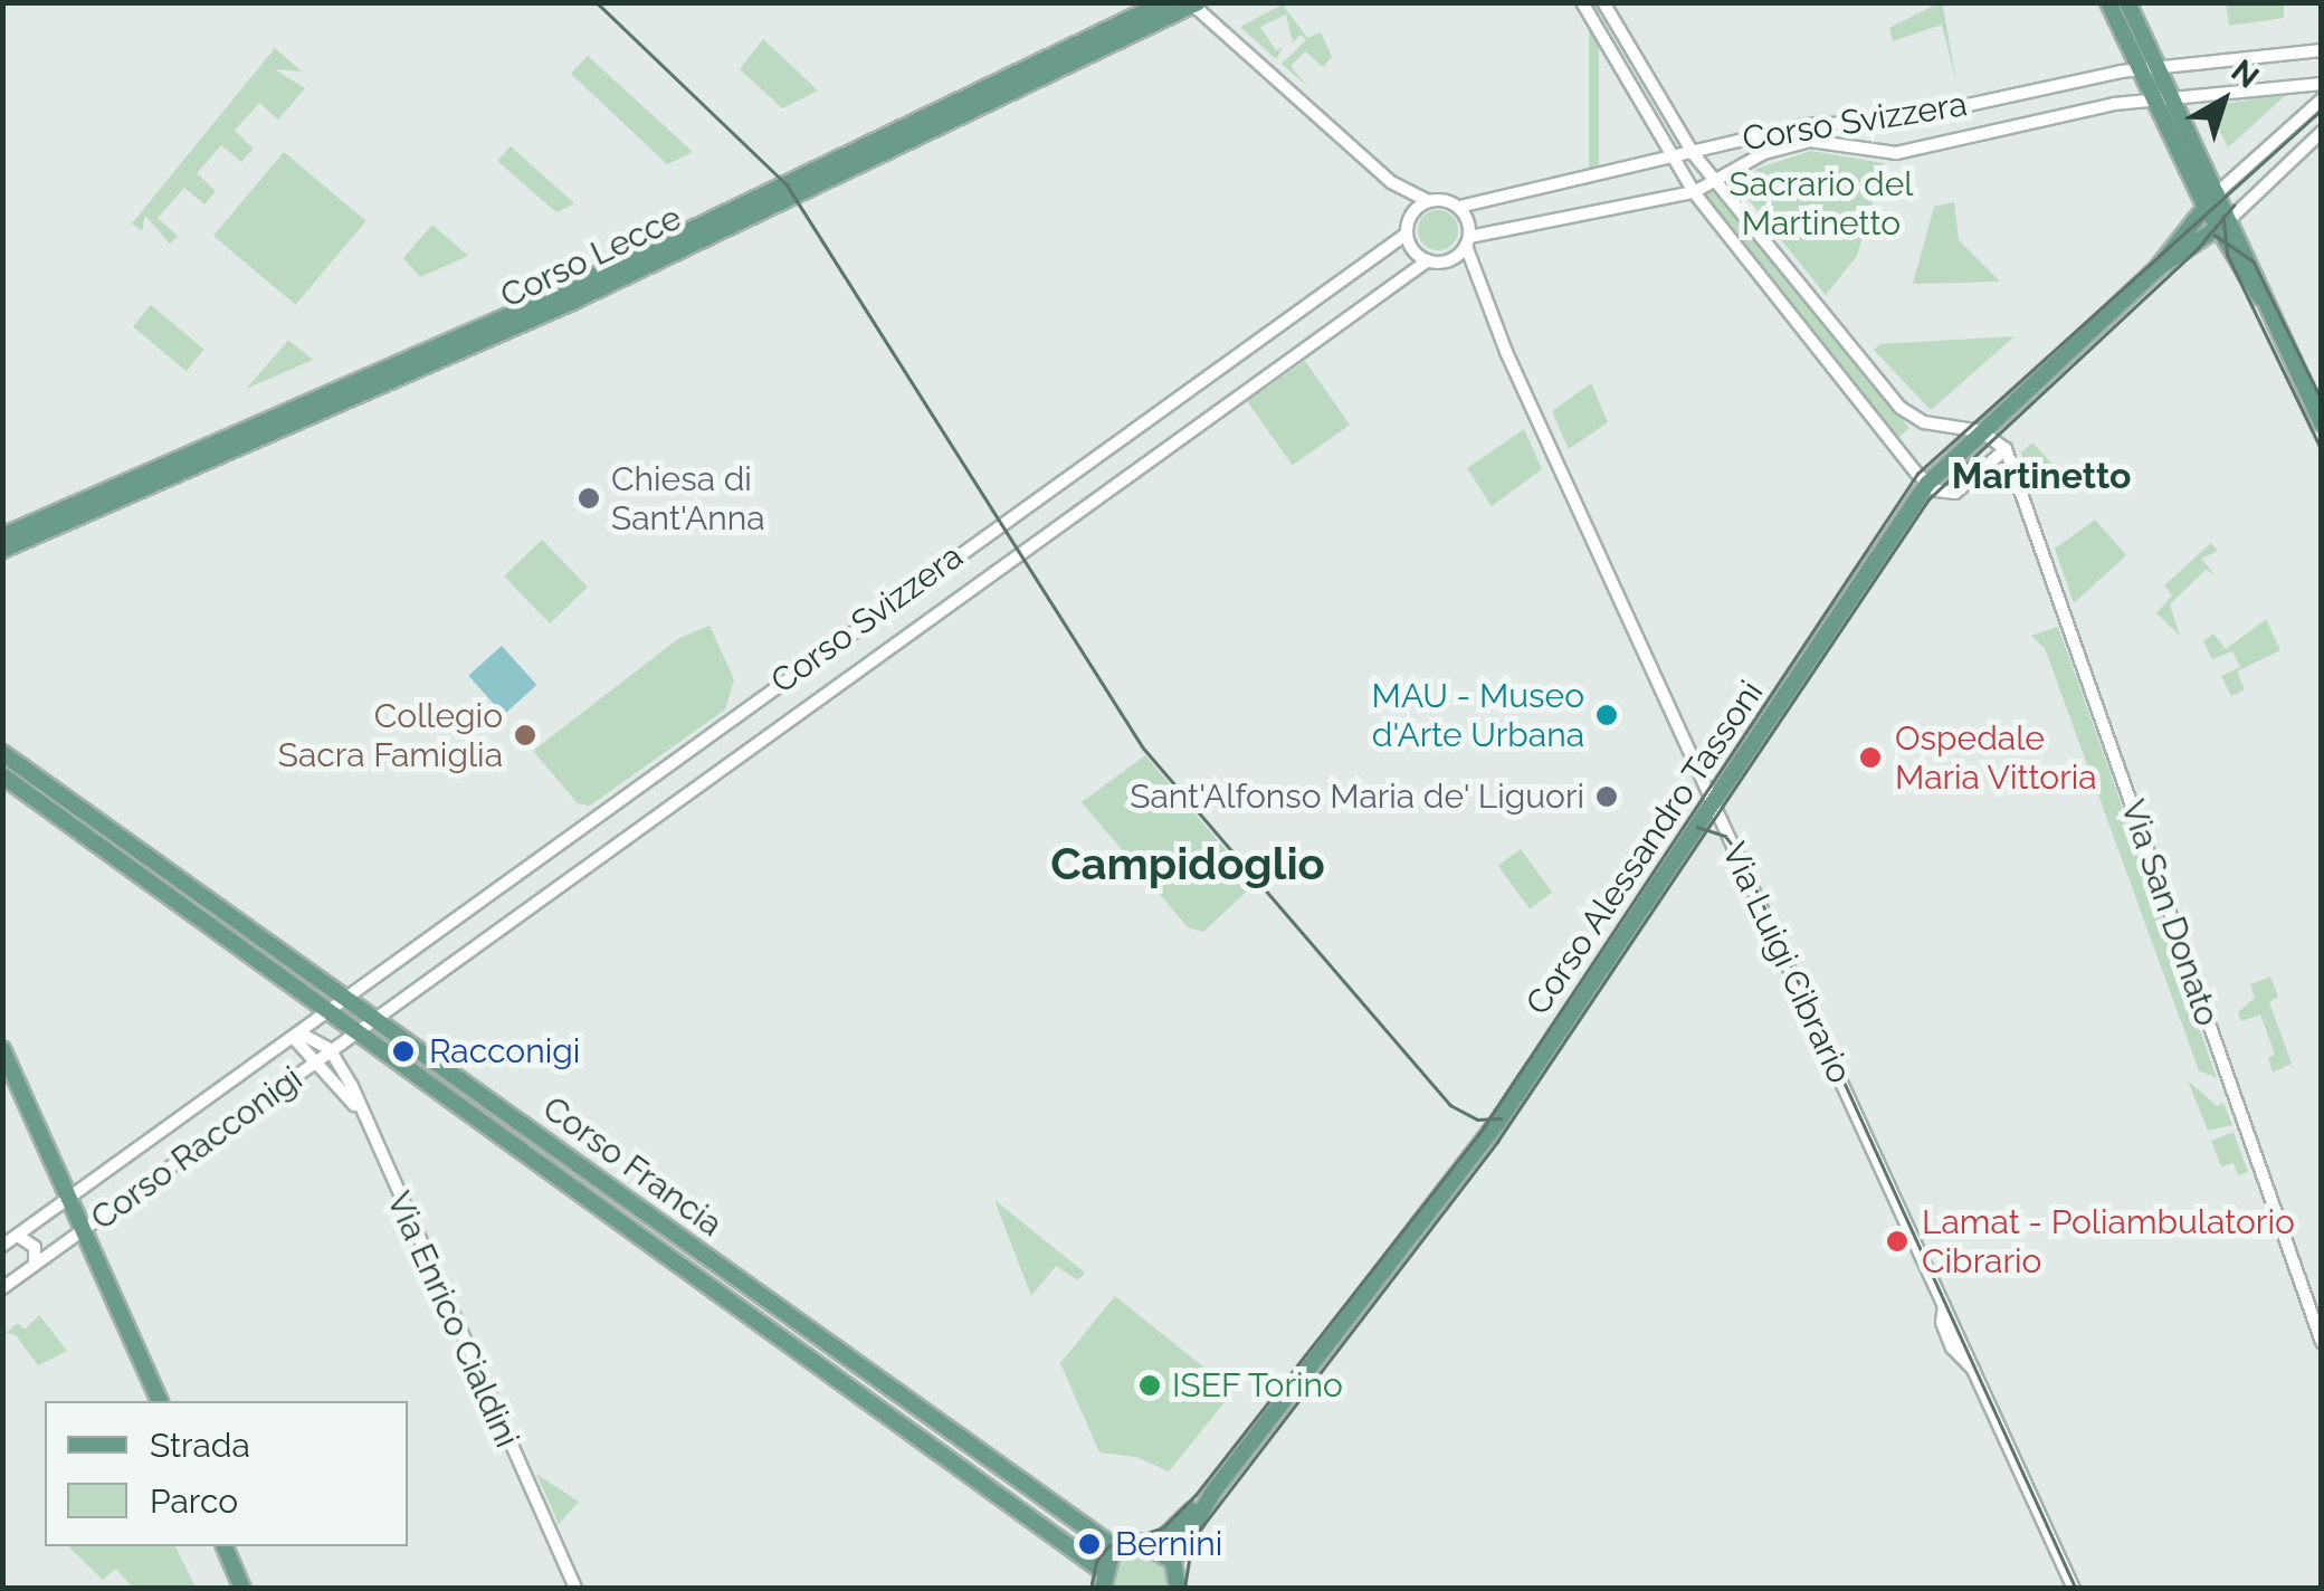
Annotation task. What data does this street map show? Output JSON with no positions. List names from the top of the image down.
{
  "streets": {
    "main road": ["Corso Lecce", "Corso Alessandro Tassoni", "Corso Francia"],
    "street": [
      "Corso Svizzera",
      "Via San Donato",
      "Via Luigi Cibrario",
      "Corso Racconigi",
      "Via Enrico Cialdini"
    ]
  },
  "crossings": [
    ["Corso Svizzera", "Via Luigi Cibrario"],
    ["Corso Svizzera", "Corso Racconigi"],
    ["Corso Svizzera", "Corso Francia"],
    ["Corso Alessandro Tassoni", "Via Luigi Cibrario"],
    ["Corso Racconigi", "Corso Francia"],
    ["Corso Racconigi", "Via Enrico Cialdini"]
  ],
  "districts": ["Martinetto", "Campidoglio"],
  "parks": ["Sacrario del Martinetto"],
  "places": [
    "Chiesa di Sant'Anna",
    "MAU - Museo d'Arte Urbana",
    "Collegio Sacra Famiglia",
    "Ospedale Maria Vittoria",
    "Sant'Alfonso Maria de' Liguori",
    "Racconigi",
    "Lamat - Poliambulatorio Cibrario",
    "ISEF Torino",
    "Bernini"
  ],
  "legend": ["Strada", "Parco"],
  "north": "top right"
}
